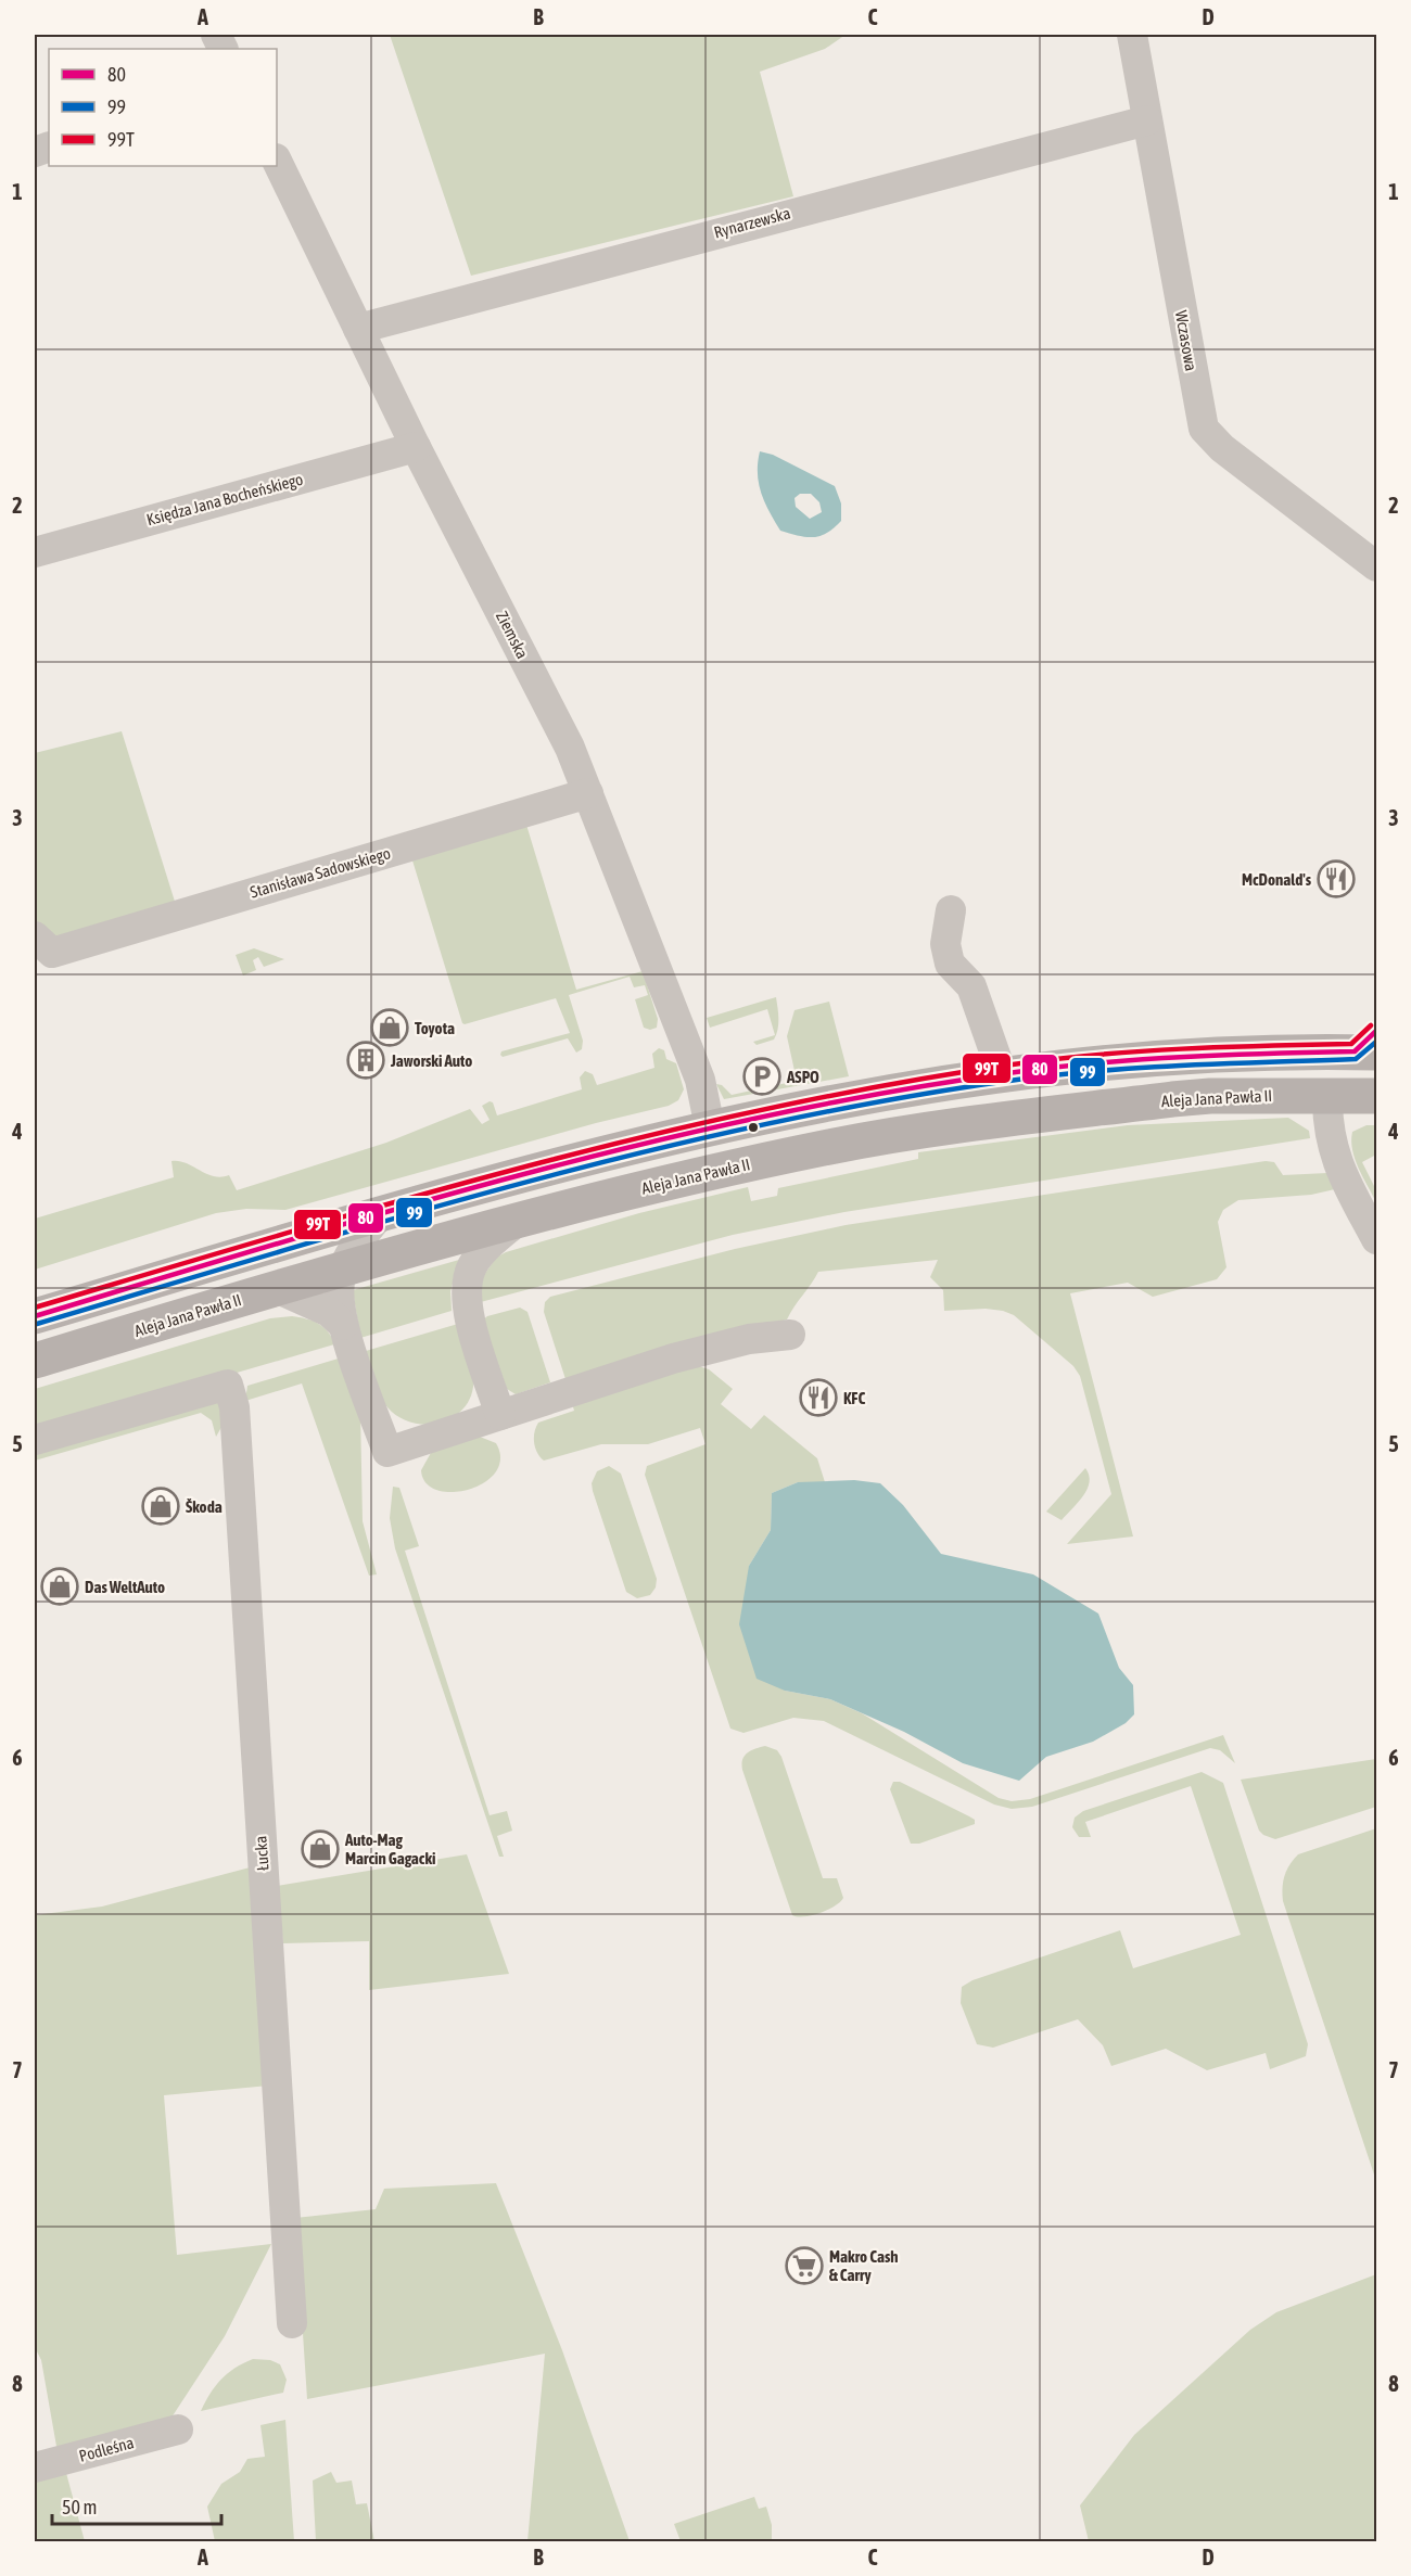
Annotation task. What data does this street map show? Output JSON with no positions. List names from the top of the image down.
{
  "streets": {
    "main road": ["Aleja Jana Pawła II"],
    "street": [
      "Rynarzewska",
      "Wczasowa",
      "Księdza Jana Bocheńskiego",
      "Ziemska",
      "Stanisława Sadowskiego",
      "Łucka",
      "Podleśna"
    ]
  },
  "crossings": [
    ["Rynarzewska", "Wczasowa"],
    ["Rynarzewska", "Ziemska"],
    ["Księdza Jana Bocheńskiego", "Ziemska"],
    ["Ziemska", "Stanisława Sadowskiego"]
  ],
  "places": {
    "restaurant": ["McDonald's", "KFC"],
    "shop": [
      "Toyota",
      "Škoda",
      "Das WeltAuto",
      "Auto-Mag Marcin Gagacki"
    ],
    "building": ["Jaworski Auto"],
    "parking": ["ASPO"],
    "supermarket": ["Makro Cash & Carry"]
  },
  "lines": ["transit line 99T", "transit line 80", "transit line 99"],
  "legend": ["80", "99", "99T"],
  "scale_bar": "50 m",
  "grid": {
    "columns": [
      "A",
      "B",
      "C",
      "D"
    ],
    "rows": [
      "1",
      "2",
      "3",
      "4",
      "5",
      "6",
      "7",
      "8"
    ]
  }
}
